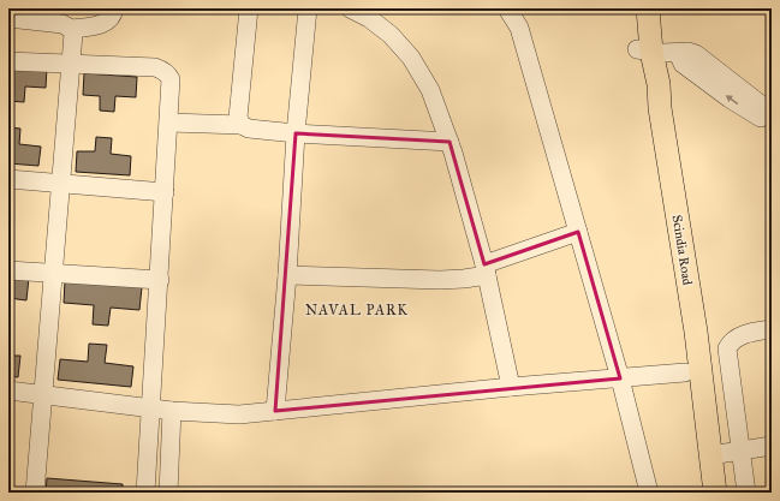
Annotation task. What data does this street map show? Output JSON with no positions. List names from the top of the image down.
{
  "streets": {
    "main road": ["Scindia Road"]
  },
  "districts": ["NAVAL PARK"]
}
